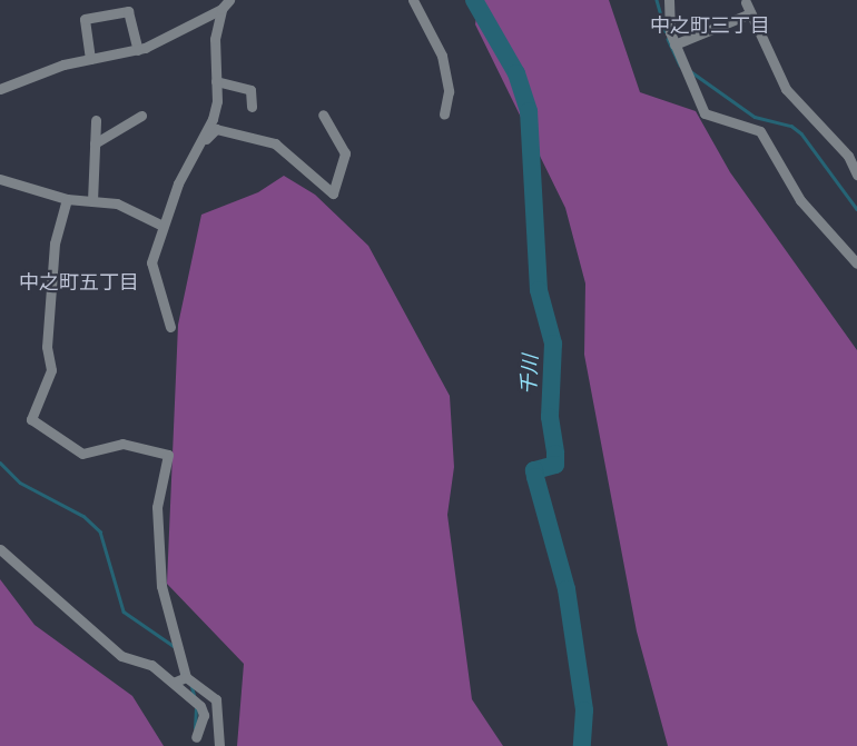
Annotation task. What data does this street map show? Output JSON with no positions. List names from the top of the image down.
{
  "districts": ["中之町三丁目", "中之町五丁目"],
  "water": ["千川"]
}
